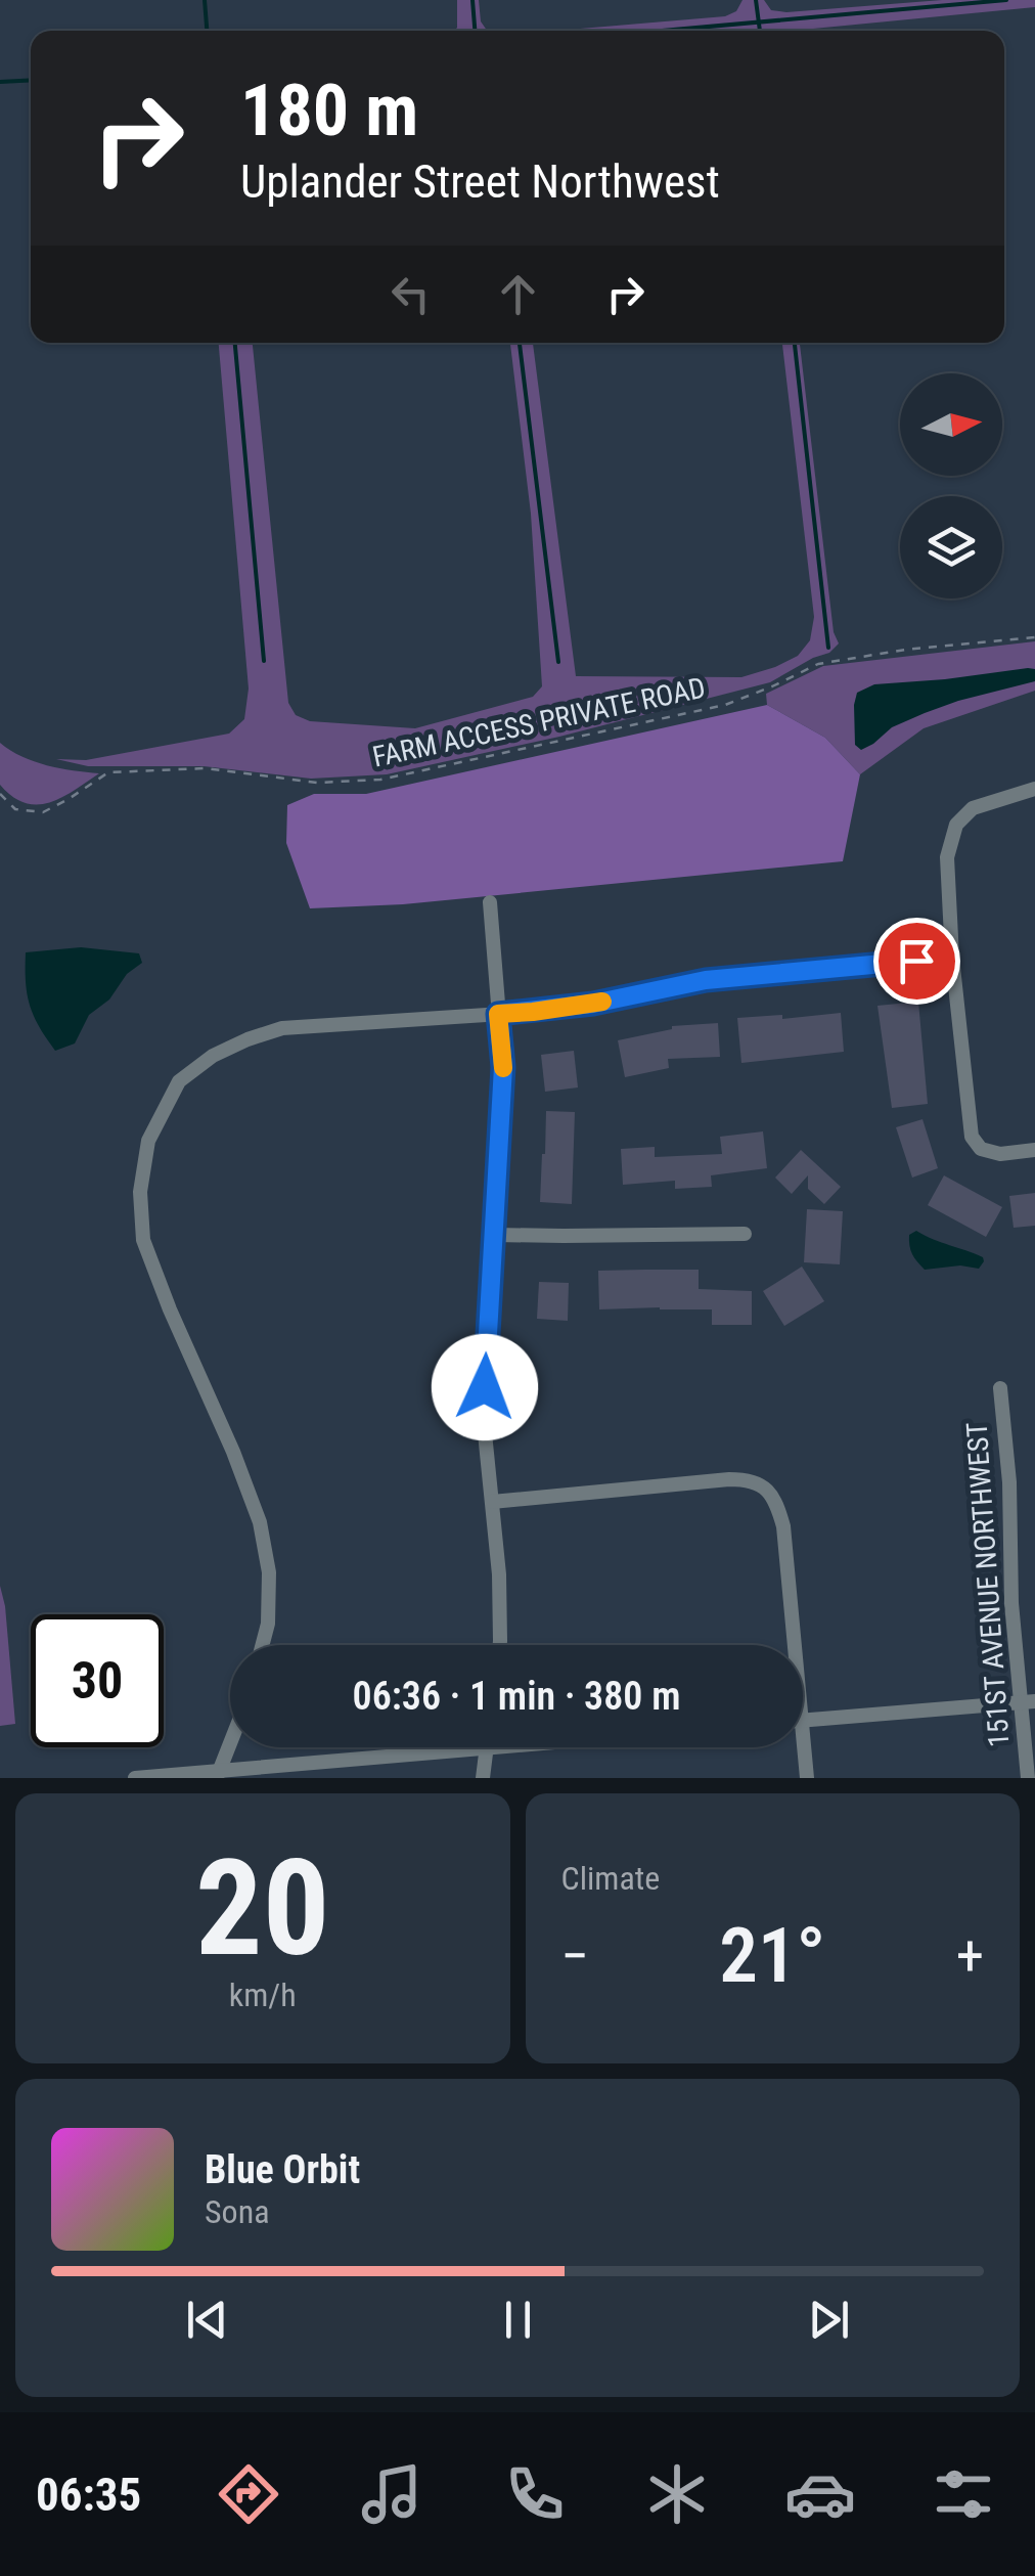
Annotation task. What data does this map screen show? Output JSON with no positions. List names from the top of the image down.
{
  "streets": {
    "street": ["151ST AVENUE NORTHWEST"],
    "path": ["FARM ACCESS PRIVATE ROAD"]
  },
  "north": "right",
  "page": {
    "turn": ["180 m", "Uplander Street Northwest"],
    "limit": "30",
    "trip": "06:36 · 1 min · 380 m",
    "tile": [
      ["20", "km/h"],
      "Climate"
    ],
    "heat": ["−", "21°", "+"],
    "song": ["Blue Orbit", "Sona"],
    "tabs": "06:35"
  }
}
